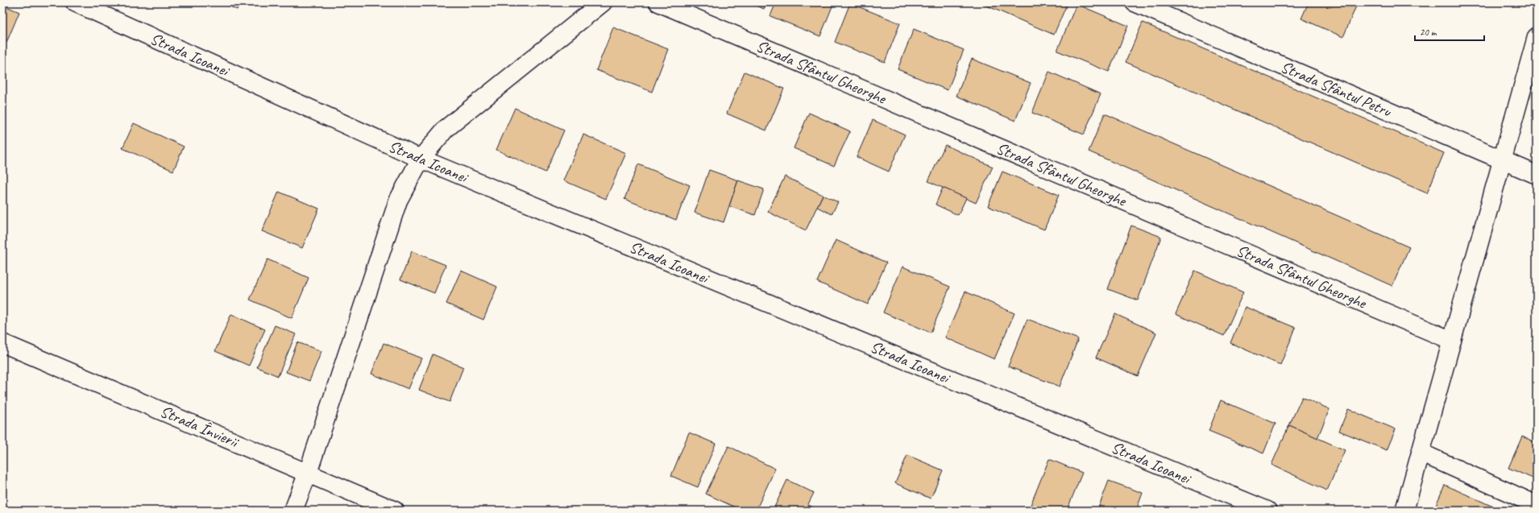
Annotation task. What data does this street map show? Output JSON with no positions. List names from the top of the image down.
{
  "streets": {
    "street": [
      "Strada Icoanei",
      "Strada Sfântul Gheorghe",
      "Strada Sfântul Petru",
      "Strada Învierii"
    ]
  },
  "scale_bar": "20 m"
}
